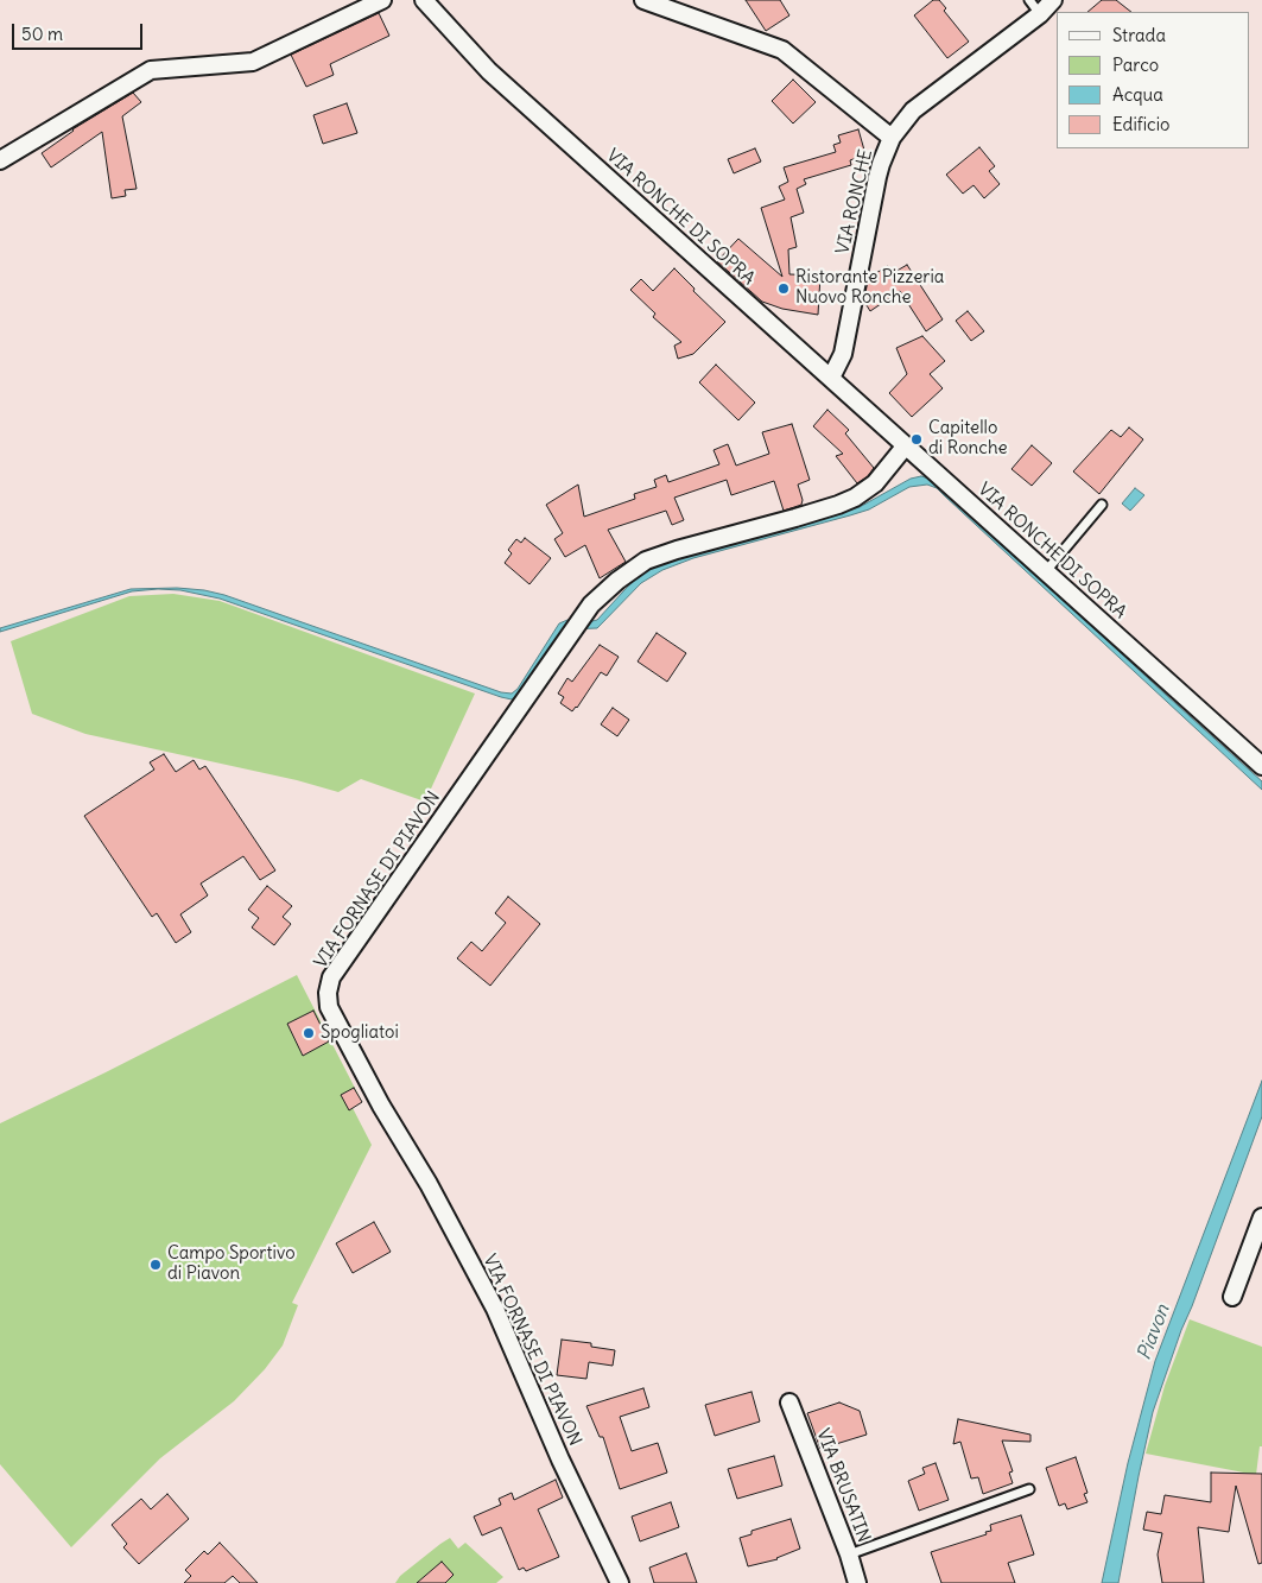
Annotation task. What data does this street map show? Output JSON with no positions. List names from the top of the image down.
{
  "streets": {
    "street": [
      "VIA RONCHE",
      "VIA RONCHE DI SOPRA",
      "VIA FORNASE DI PIAVON",
      "VIA BRUSATIN"
    ]
  },
  "crossings": [
    ["VIA RONCHE", "VIA RONCHE DI SOPRA"],
    ["VIA RONCHE DI SOPRA", "VIA FORNASE DI PIAVON"]
  ],
  "water": ["Piavon"],
  "places": [
    "Ristorante Pizzeria Nuovo Ronche",
    "Capitello di Ronche",
    "Spogliatoi",
    "Campo Sportivo di Piavon"
  ],
  "legend": [
    "Strada",
    "Parco",
    "Acqua",
    "Edificio"
  ],
  "scale_bar": "50 m"
}
